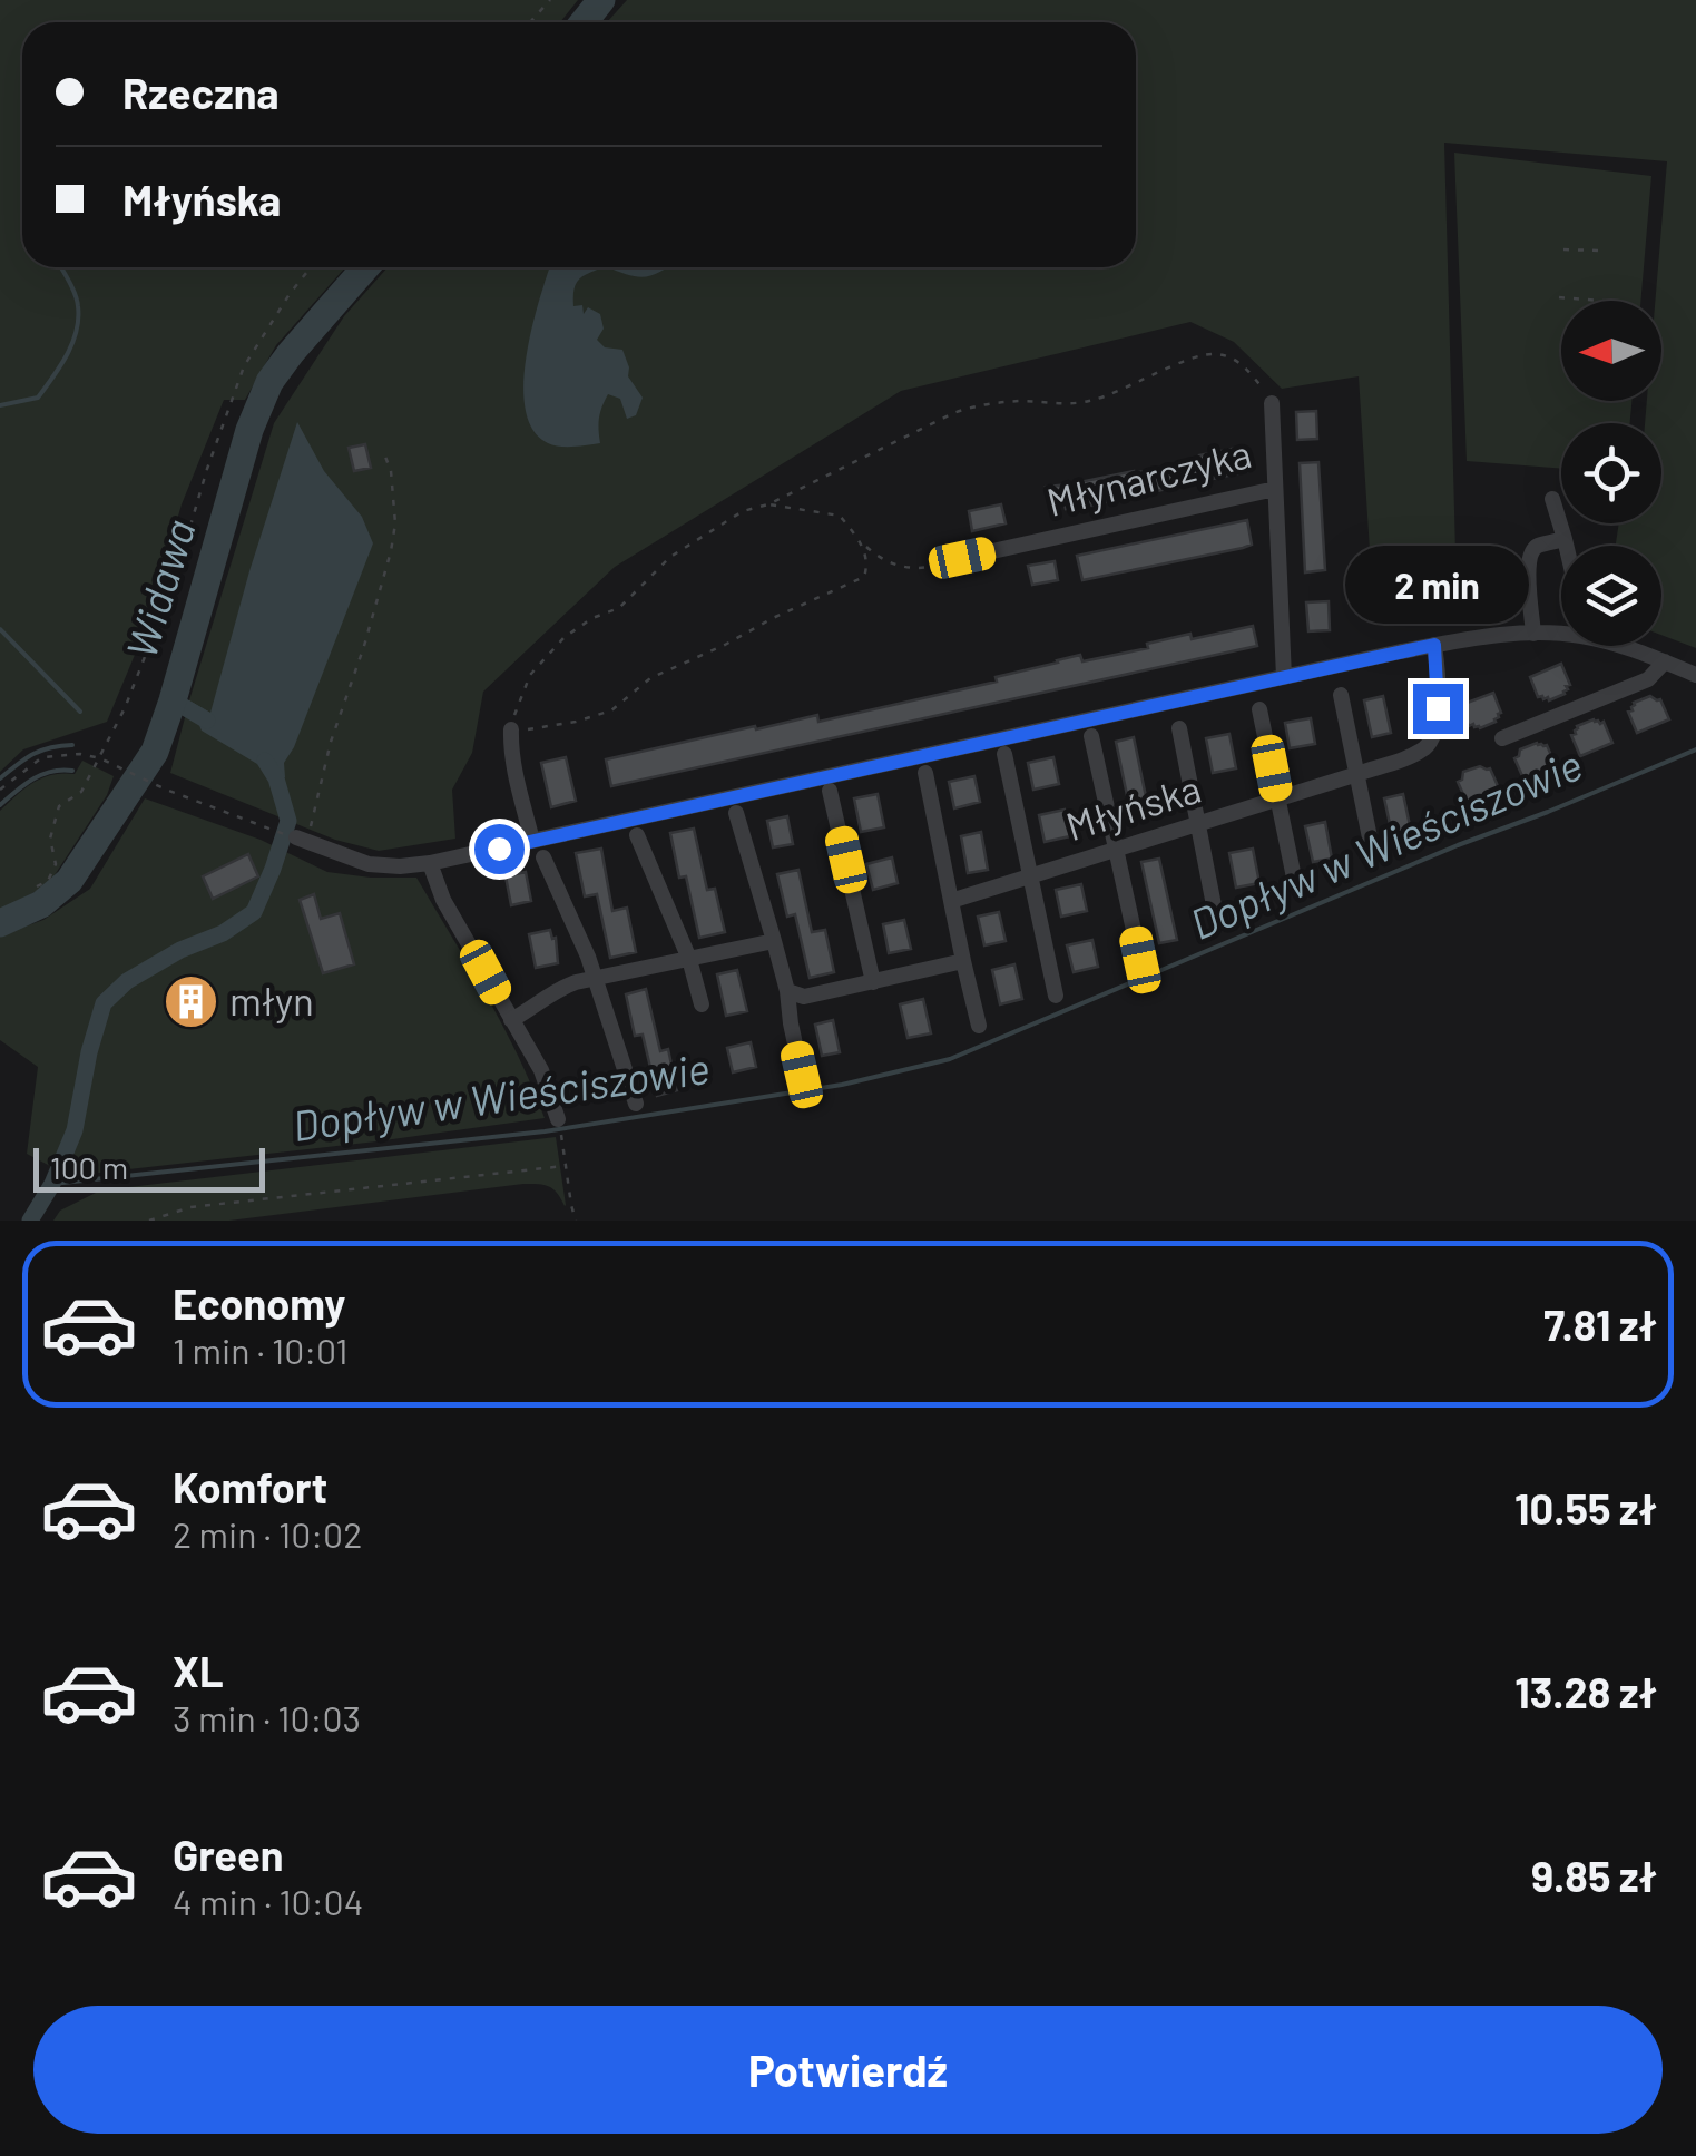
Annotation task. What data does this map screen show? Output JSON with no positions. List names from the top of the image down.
{
  "streets": {
    "street": ["Młynarczyka", "Młyńska"]
  },
  "water": ["Widawa", "Dopływ w Wieściszowie"],
  "places": {
    "building": ["młyn"]
  },
  "scale_bar": "100 m",
  "north": "left",
  "page": {
    "banner": ["Rzeczna", "Młyńska"],
    "bubble": "2 min",
    "scale": "100 m",
    "list": [
      {
        "name": "Economy",
        "note": "1 min · 10:01",
        "value": "7.81 zł"
      },
      {
        "name": "Komfort",
        "note": "2 min · 10:02",
        "value": "10.55 zł"
      },
      {
        "name": "XL",
        "note": "3 min · 10:03",
        "value": "13.28 zł"
      },
      {
        "name": "Green",
        "note": "4 min · 10:04",
        "value": "9.85 zł"
      }
    ],
    "buttons": "Potwierdź"
  }
}
